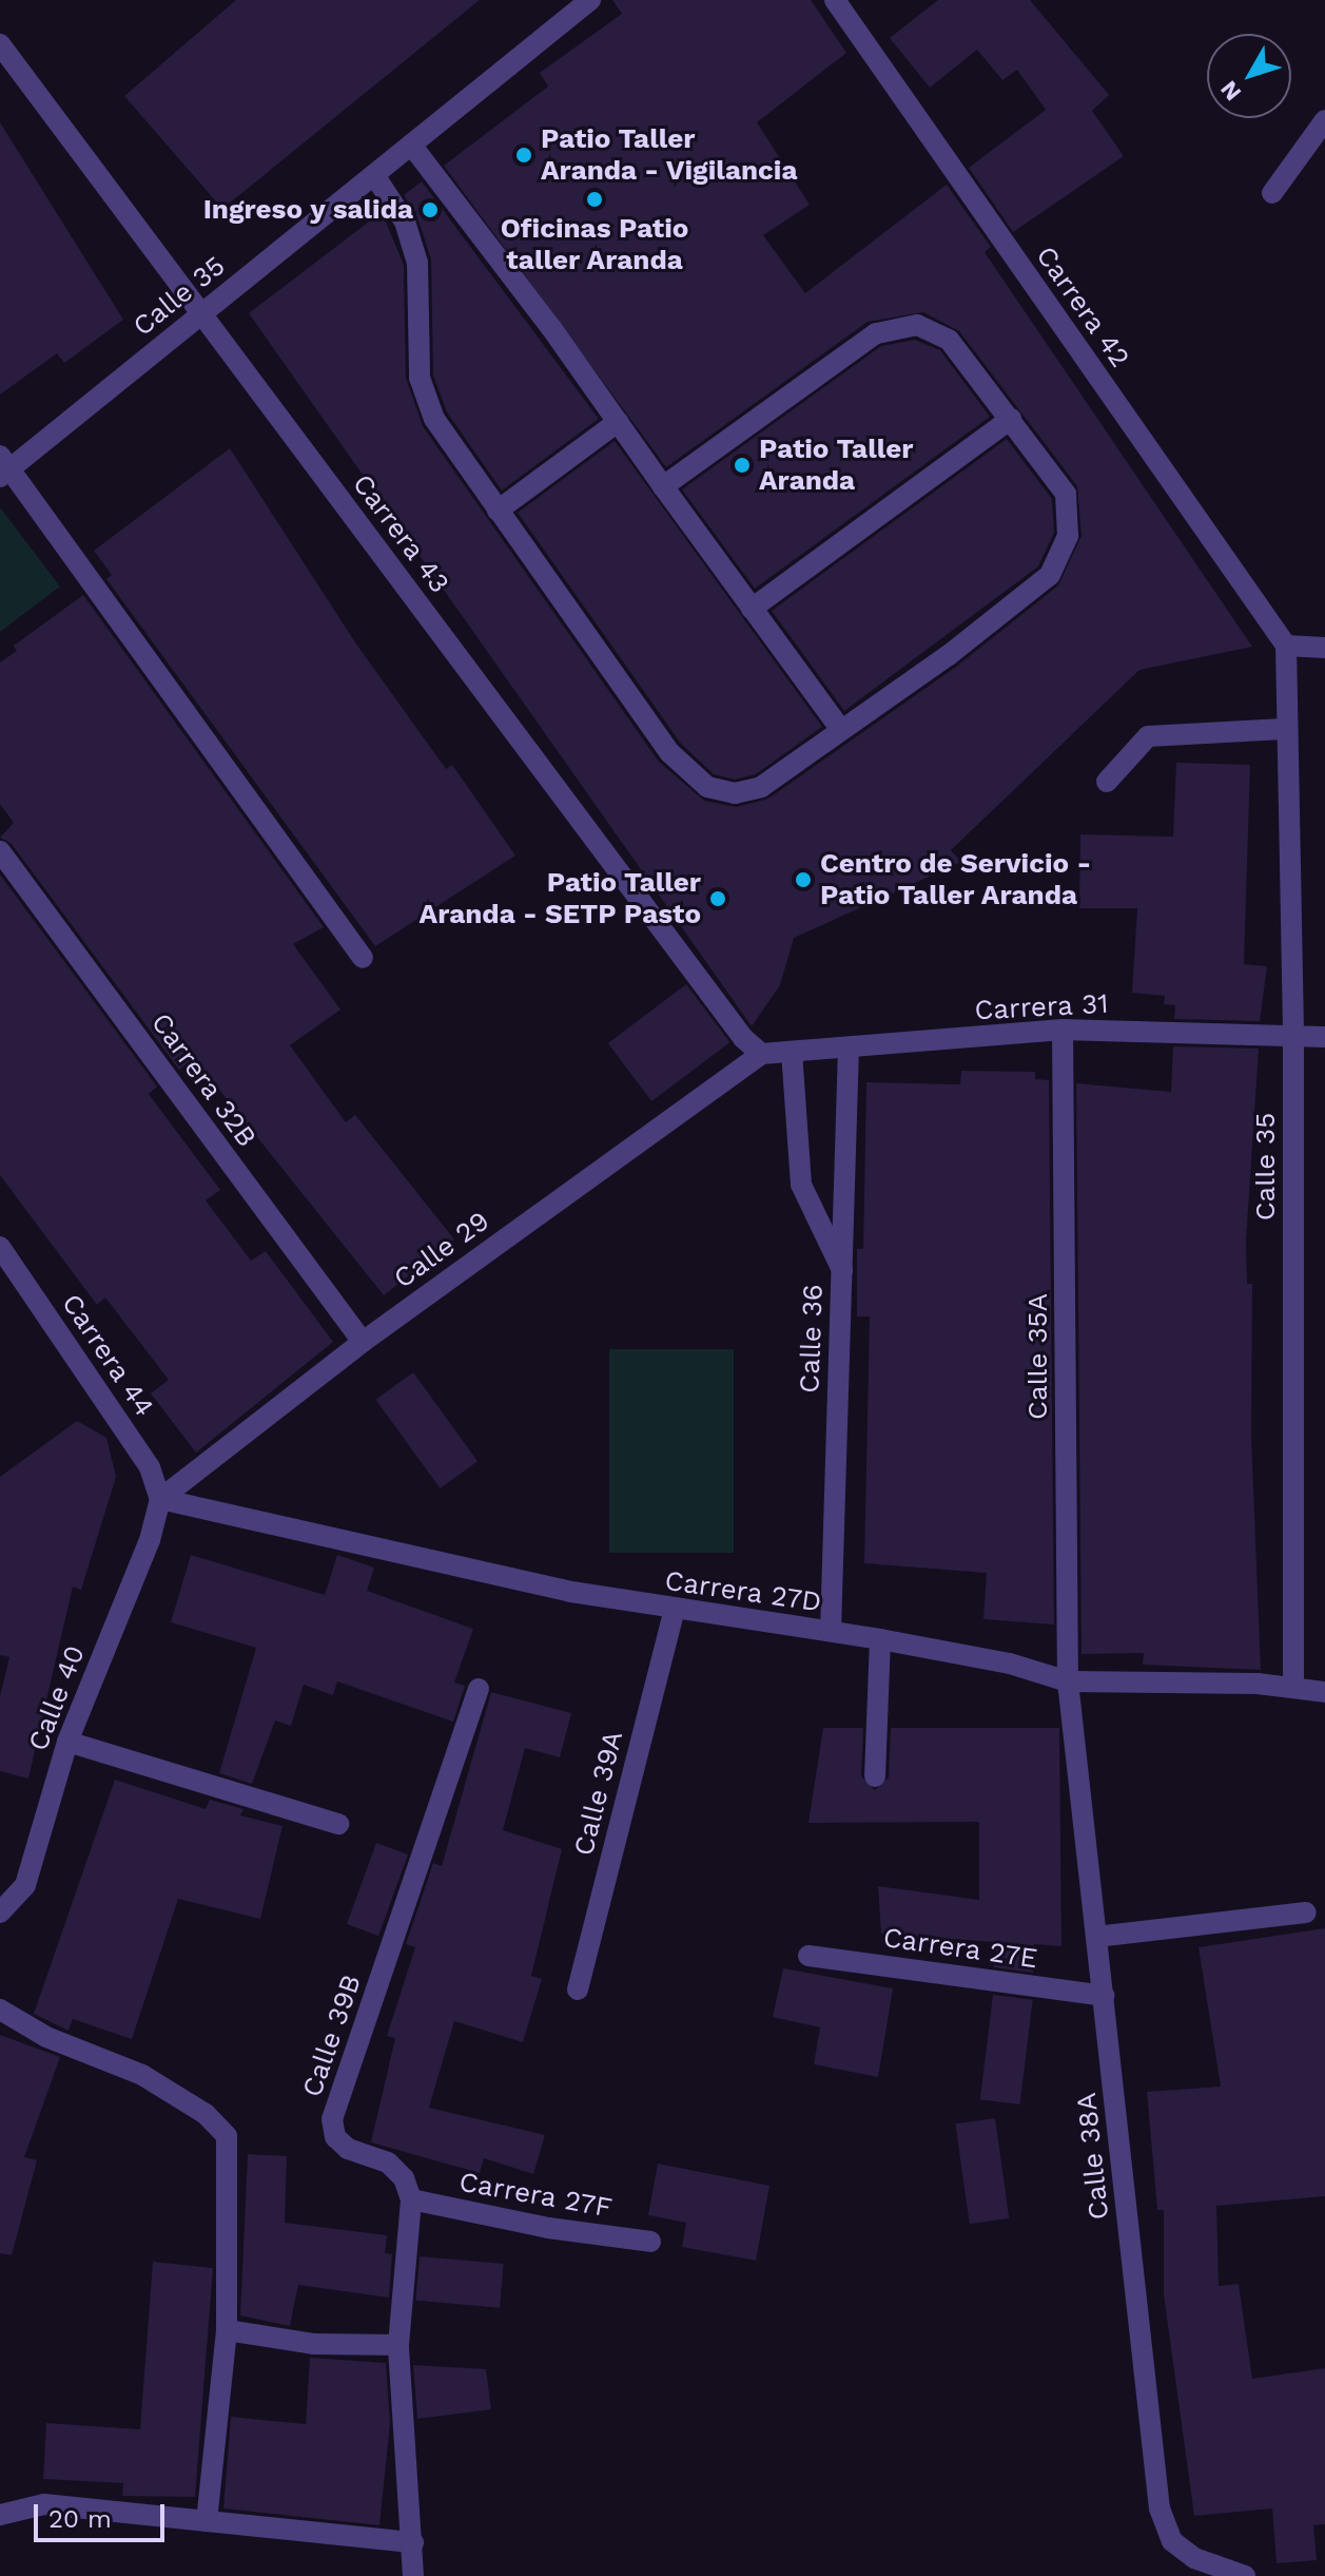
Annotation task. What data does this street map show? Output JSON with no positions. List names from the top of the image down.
{
  "streets": {
    "street": [
      "Calle 35",
      "Carrera 42",
      "Carrera 43",
      "Carrera 31",
      "Carrera 32B",
      "Calle 29",
      "Calle 36",
      "Carrera 44",
      "Calle 35A",
      "Carrera 27D",
      "Calle 40",
      "Calle 39A",
      "Carrera 27E",
      "Calle 39B",
      "Calle 38A",
      "Carrera 27F"
    ]
  },
  "crossings": [
    ["Calle 35", "Carrera 42"],
    ["Calle 35", "Carrera 43"],
    ["Calle 35", "Carrera 31"],
    ["Calle 35", "Carrera 27D"],
    ["Carrera 43", "Carrera 31"],
    ["Carrera 43", "Calle 29"],
    ["Carrera 31", "Calle 29"],
    ["Carrera 31", "Calle 36"],
    ["Carrera 31", "Calle 35A"],
    ["Carrera 32B", "Calle 29"],
    ["Calle 29", "Carrera 44"],
    ["Calle 29", "Carrera 27D"],
    ["Calle 29", "Calle 40"],
    ["Calle 36", "Carrera 27D"],
    ["Carrera 44", "Carrera 27D"],
    ["Carrera 44", "Calle 40"],
    ["Calle 35A", "Carrera 27D"],
    ["Calle 35A", "Calle 38A"],
    ["Carrera 27D", "Calle 40"],
    ["Carrera 27D", "Calle 39A"],
    ["Carrera 27D", "Calle 38A"],
    ["Carrera 27E", "Calle 38A"],
    ["Calle 39B", "Carrera 27F"]
  ],
  "places": [
    "Patio Taller Aranda - Vigilancia",
    "Oficinas Patio taller Aranda",
    "Ingreso y salida",
    "Patio Taller Aranda",
    "Centro de Servicio - Patio Taller Aranda",
    "Patio Taller Aranda - SETP Pasto"
  ],
  "scale_bar": "20 m",
  "north": "bottom left"
}
